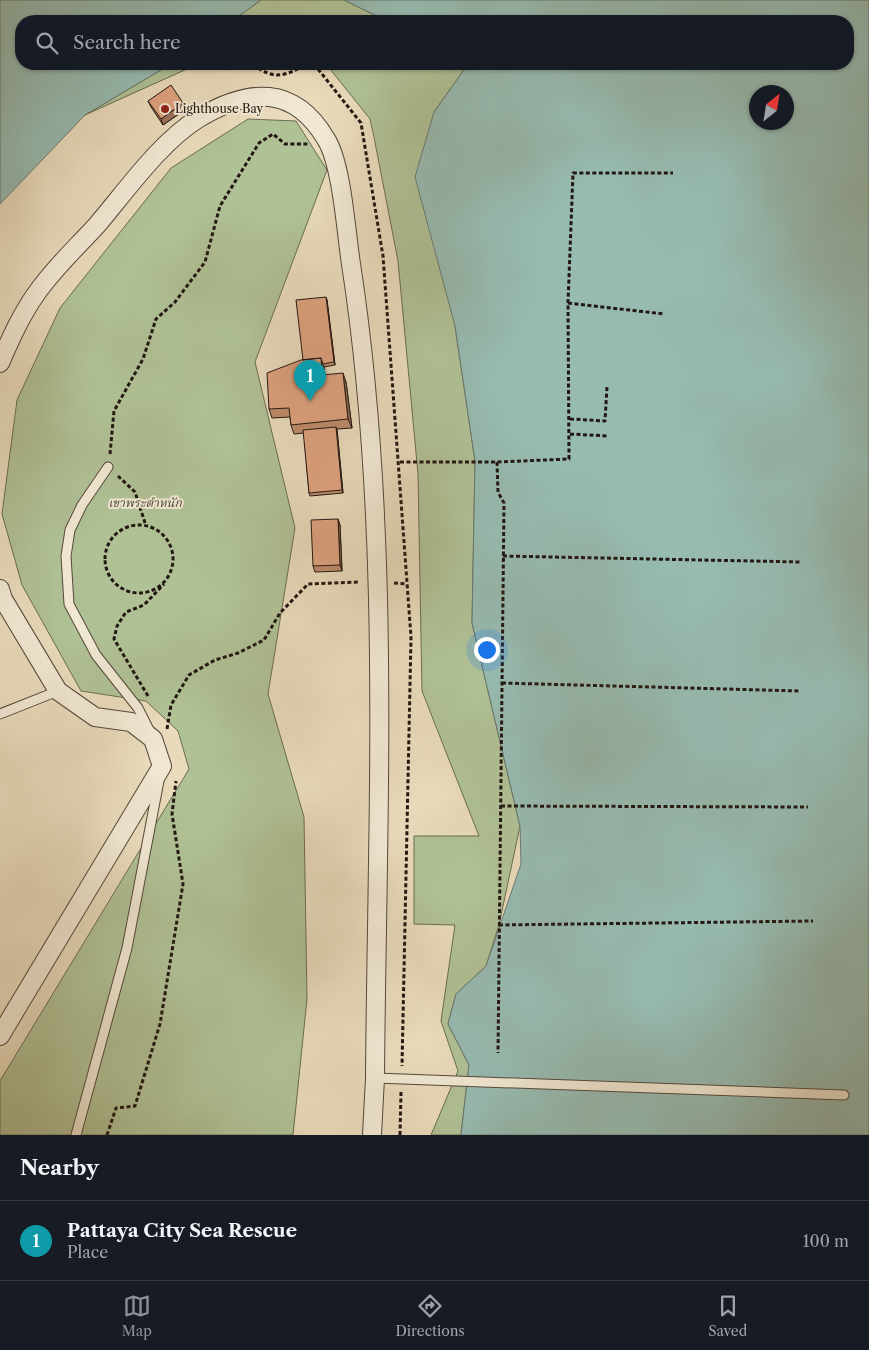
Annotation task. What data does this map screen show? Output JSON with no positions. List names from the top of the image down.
{
  "parks": ["เขาพระตำหนัก"],
  "places": ["Lighthouse Bay"],
  "north": "top right",
  "page": {
    "search": "Search here",
    "pins": "1",
    "heading": "Nearby",
    "list": [
      {
        "mark": "1",
        "name": "Pattaya City Sea Rescue",
        "note": "Place",
        "value": "100 m"
      }
    ],
    "nav": ["Map", "Directions", "Saved"]
  }
}
